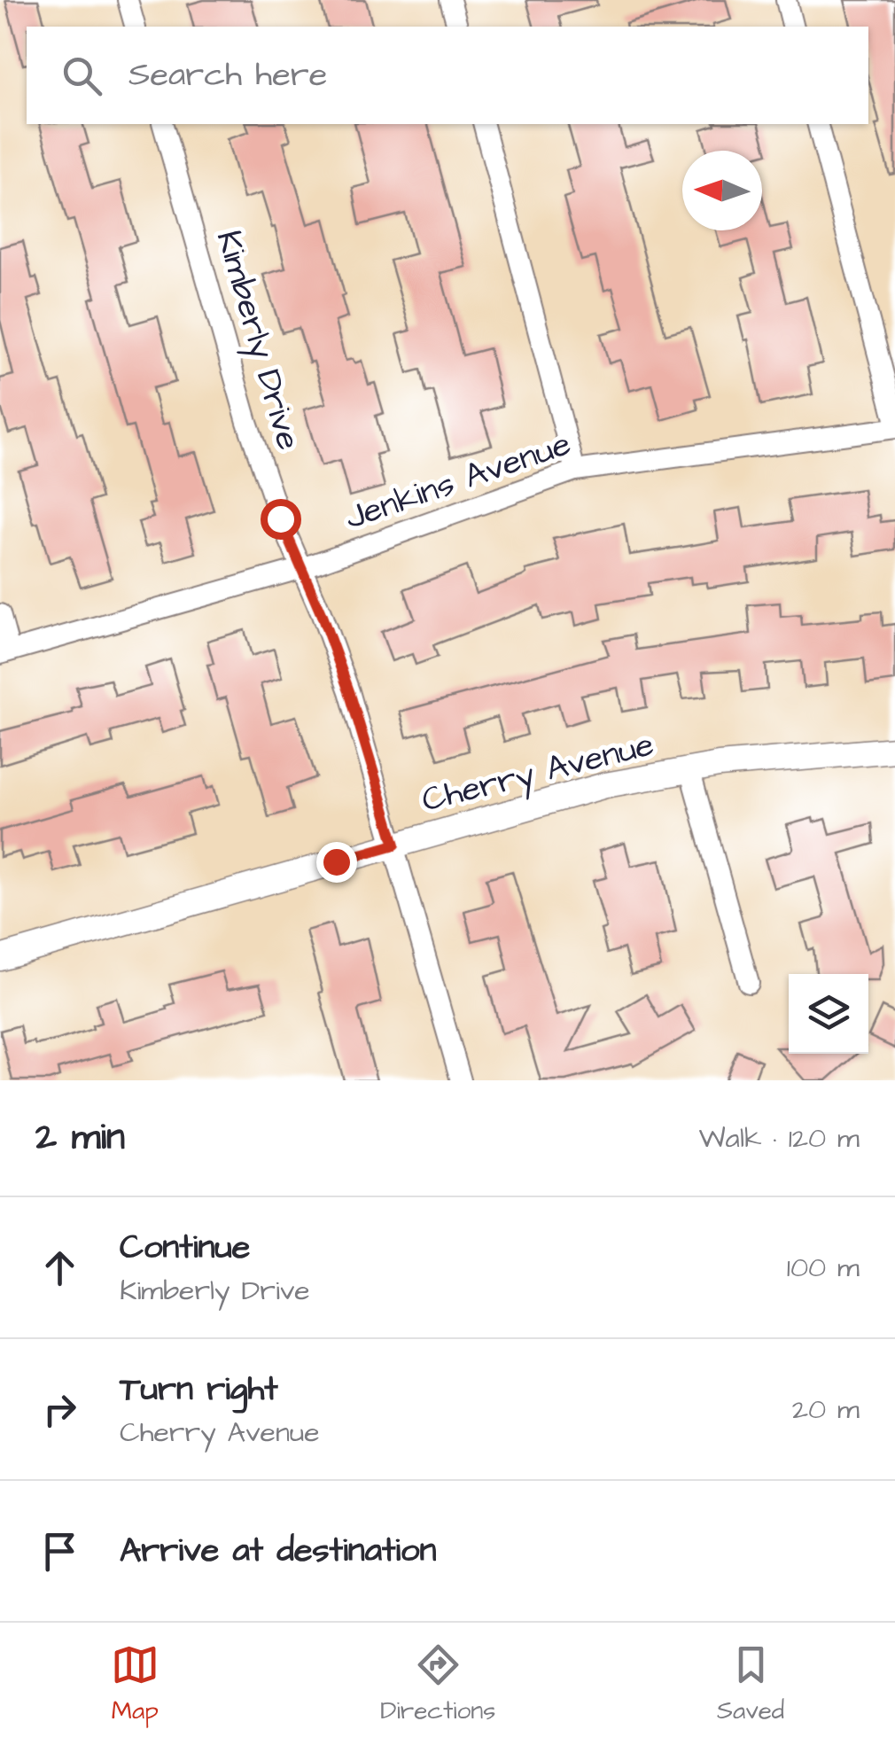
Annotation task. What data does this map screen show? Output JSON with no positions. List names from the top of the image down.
{
  "streets": {
    "street": ["Kimberly Drive", "Jenkins Avenue", "Cherry Avenue"]
  },
  "crossings": [
    ["Kimberly Drive", "Jenkins Avenue"],
    ["Kimberly Drive", "Cherry Avenue"]
  ],
  "north": "left",
  "page": {
    "search": "Search here",
    "heading": ["2 min", "Walk · 120 m"],
    "list": [
      ["Continue", "Kimberly Drive", "100 m"],
      ["Turn right", "Cherry Avenue", "20 m"],
      "Arrive at destination"
    ],
    "nav": ["Map", "Directions", "Saved"]
  }
}
